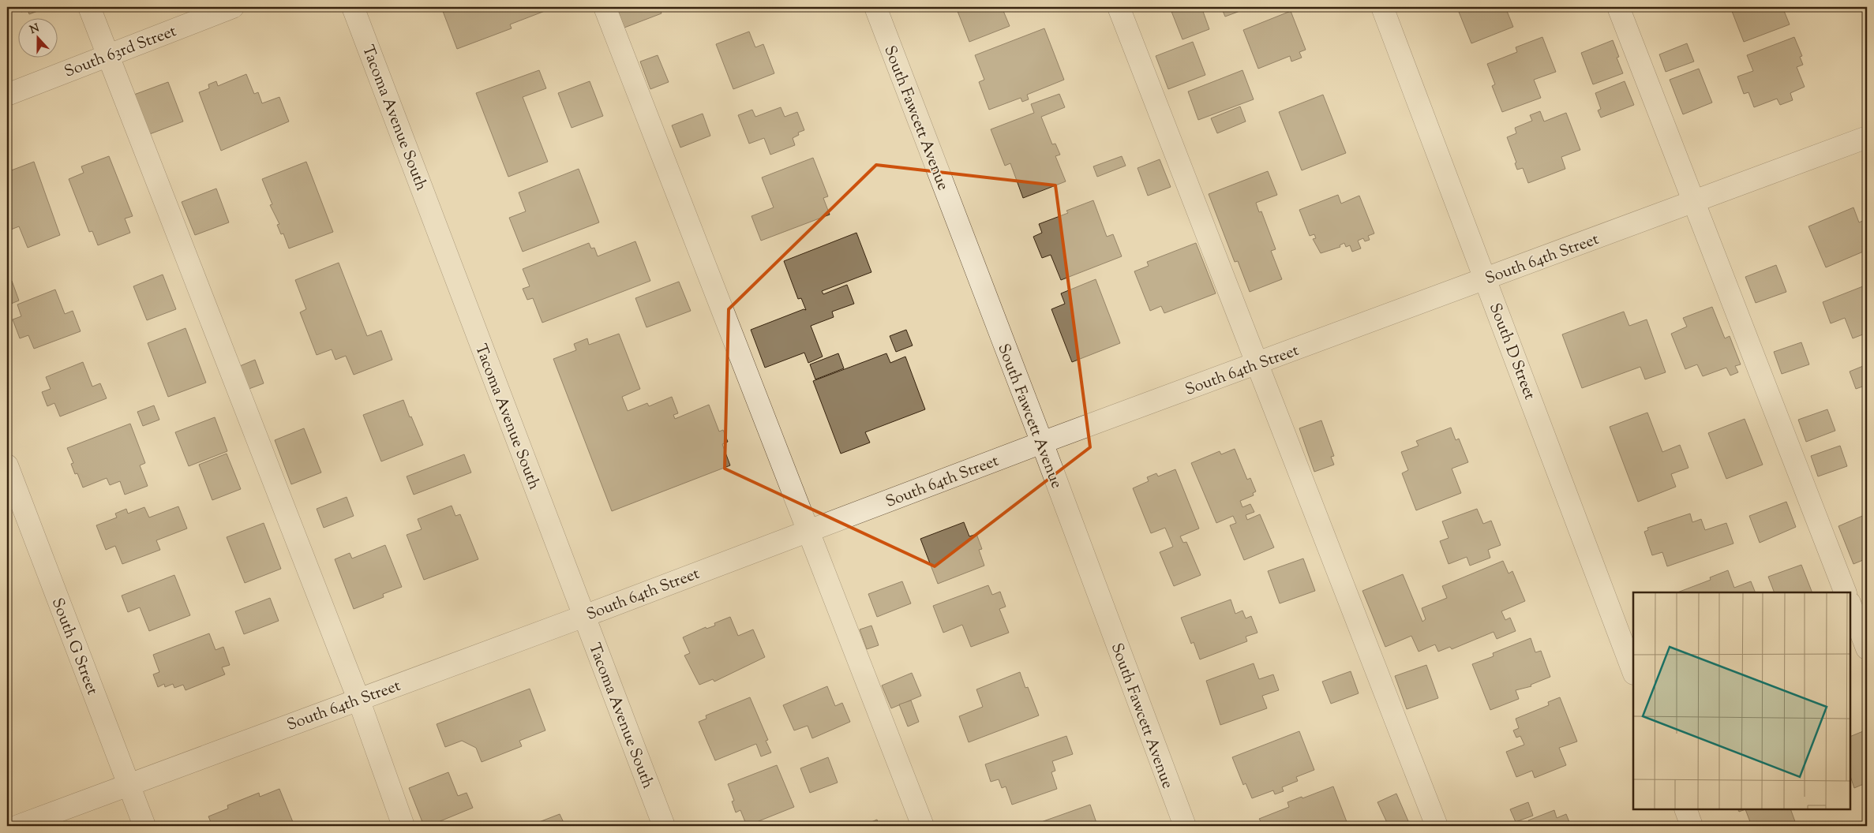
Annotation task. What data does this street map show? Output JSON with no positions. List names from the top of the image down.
{
  "streets": {
    "street": [
      "South 63rd Street",
      "Tacoma Avenue South",
      "South Fawcett Avenue",
      "South 64th Street",
      "South D Street",
      "South G Street"
    ]
  },
  "crossings": [
    ["Tacoma Avenue South", "South 64th Street"],
    ["South Fawcett Avenue", "South 64th Street"],
    ["South 64th Street", "South D Street"],
    ["South 64th Street", "South G Street"]
  ],
  "north": "top"
}
